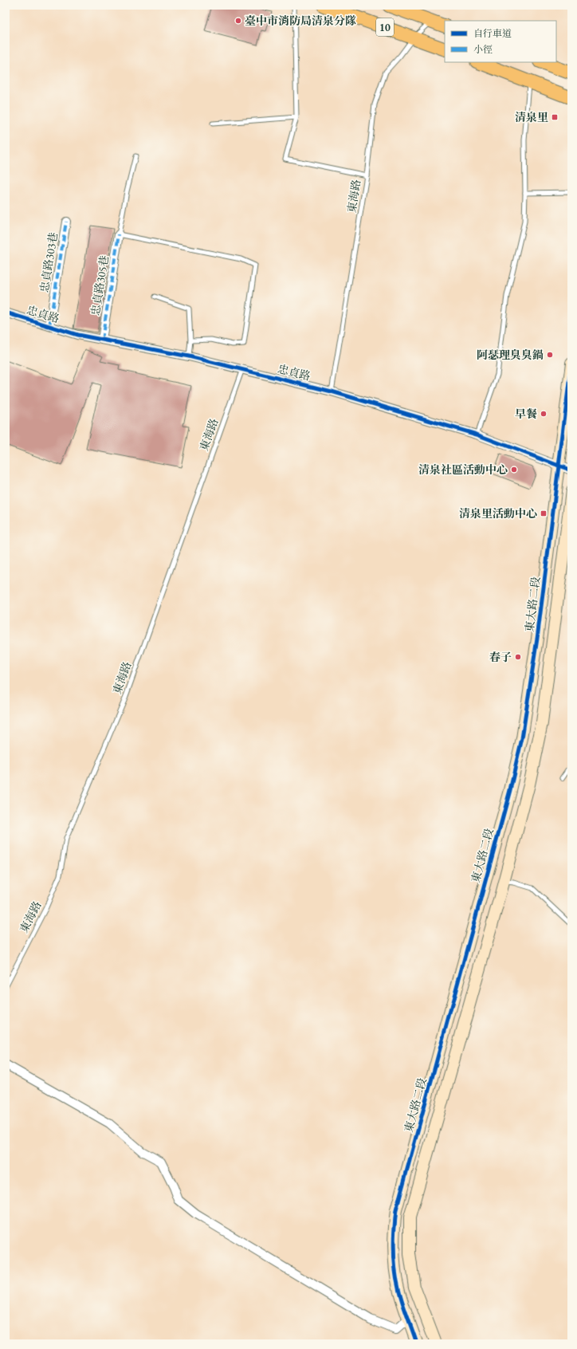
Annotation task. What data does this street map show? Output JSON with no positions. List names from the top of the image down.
{
  "streets": {
    "main road": ["10"],
    "street": [
      "忠貞路303巷",
      "忠貞路305巷",
      "忠貞路",
      "東大路二段"
    ],
    "lane": ["東海路"]
  },
  "crossings": [
    ["10", "東海路"],
    ["東海路", "忠貞路"],
    ["忠貞路303巷", "忠貞路"],
    ["忠貞路305巷", "忠貞路"],
    ["忠貞路", "東大路二段"]
  ],
  "places": {
    "other": [
      "臺中市消防局清泉分隊",
      "阿瑟理臭臭鍋",
      "早餐",
      "清泉社區活動中心",
      "春子"
    ],
    "transit": ["清泉里", "清泉里活動中心"]
  },
  "legend": ["自行車道", "小徑"]
}
